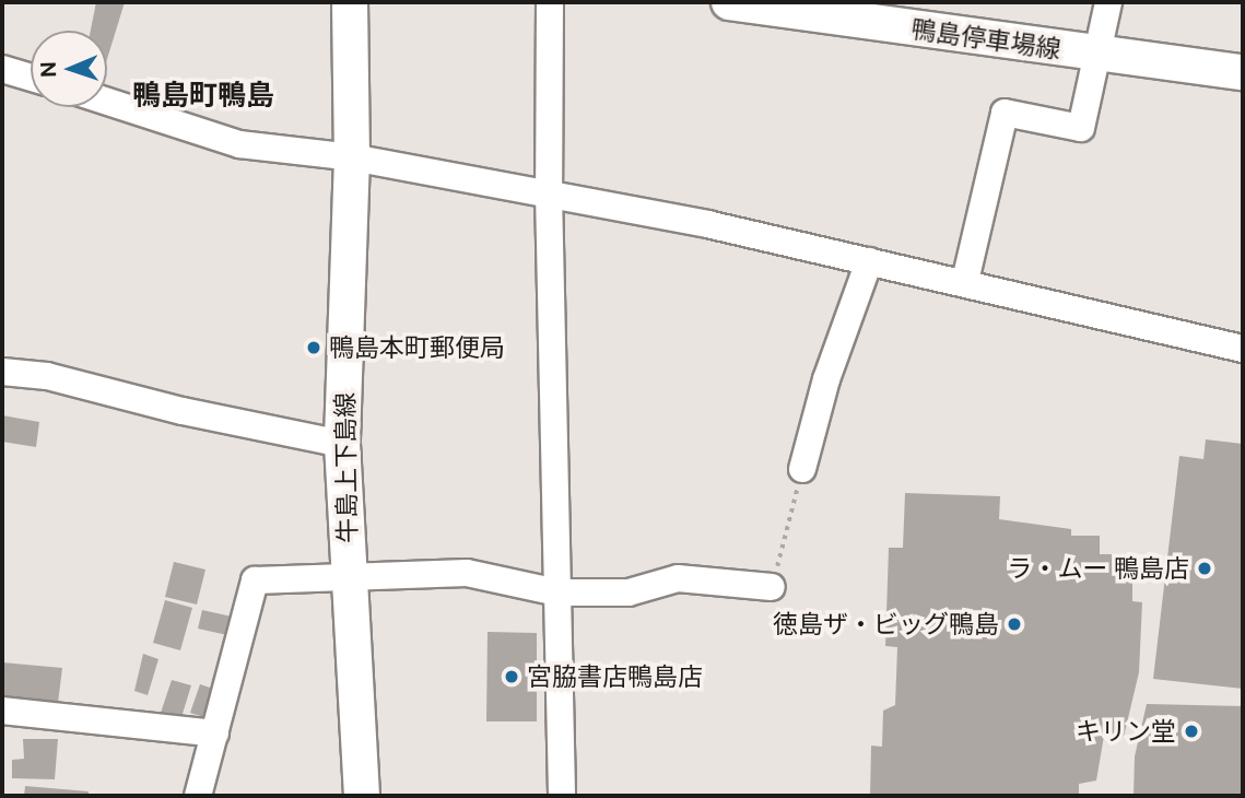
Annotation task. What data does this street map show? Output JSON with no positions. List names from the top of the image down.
{
  "streets": {
    "main road": ["鴨島停車場線", "牛島上下島線"]
  },
  "districts": ["鴨島町鴨島"],
  "places": [
    "鴨島本町郵便局",
    "ラ・ムー 鴨島店",
    "徳島ザ・ビッグ鴨島",
    "宮脇書店鴨島店",
    "キリン堂"
  ],
  "north": "left"
}
